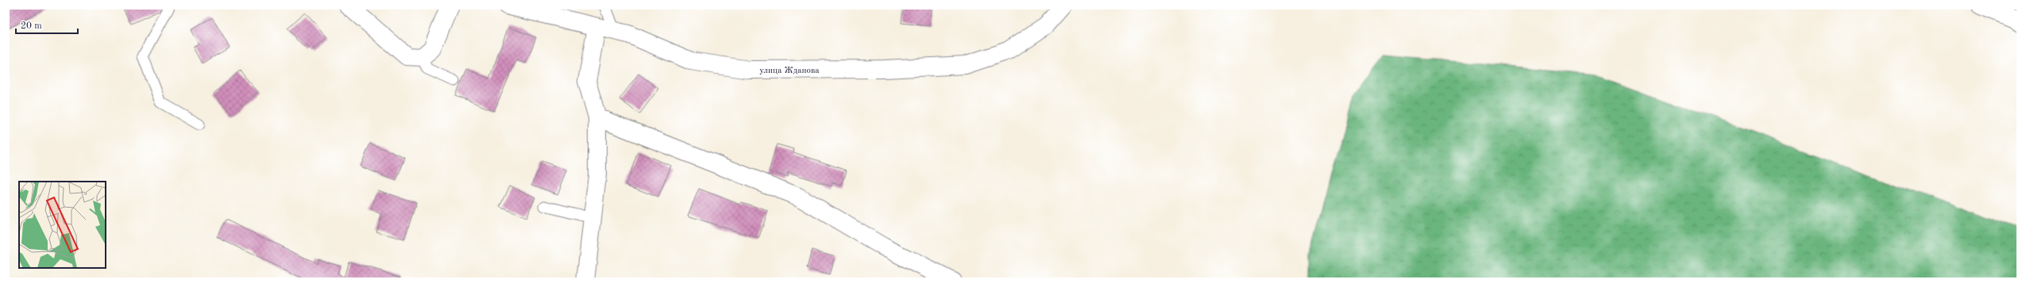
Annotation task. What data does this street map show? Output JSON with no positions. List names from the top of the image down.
{
  "streets": {
    "street": ["улица Жданова"]
  },
  "scale_bar": "20 m"
}
